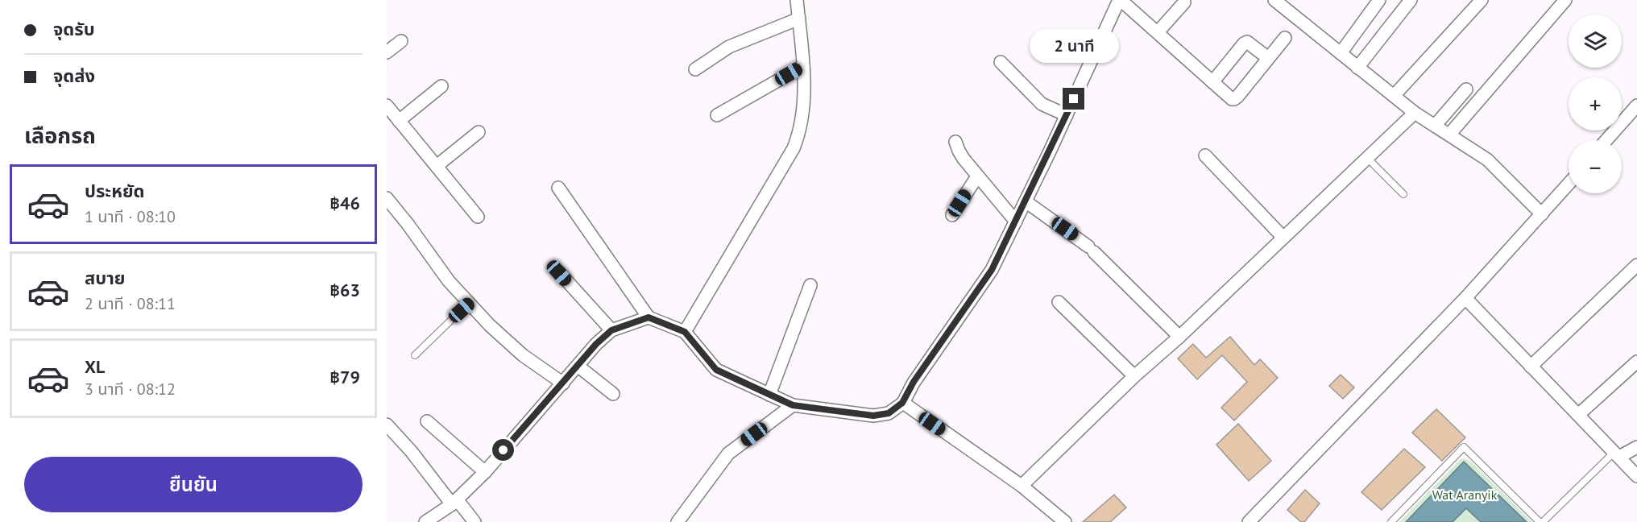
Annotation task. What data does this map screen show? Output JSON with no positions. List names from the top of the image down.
{
  "parks": ["Wat Aranyik"],
  "page": {
    "banner": ["จุดรับ", "จุดส่ง"],
    "map_buttons": ["+", "−"],
    "bubble": "2 นาที",
    "heading": "เลือกรถ",
    "list": [
      {
        "name": "ประหยัด",
        "note": "1 นาที · 08:10",
        "value": "฿46"
      },
      {
        "name": "สบาย",
        "note": "2 นาที · 08:11",
        "value": "฿63"
      },
      {
        "name": "XL",
        "note": "3 นาที · 08:12",
        "value": "฿79"
      }
    ],
    "buttons": "ยืนยัน"
  }
}
